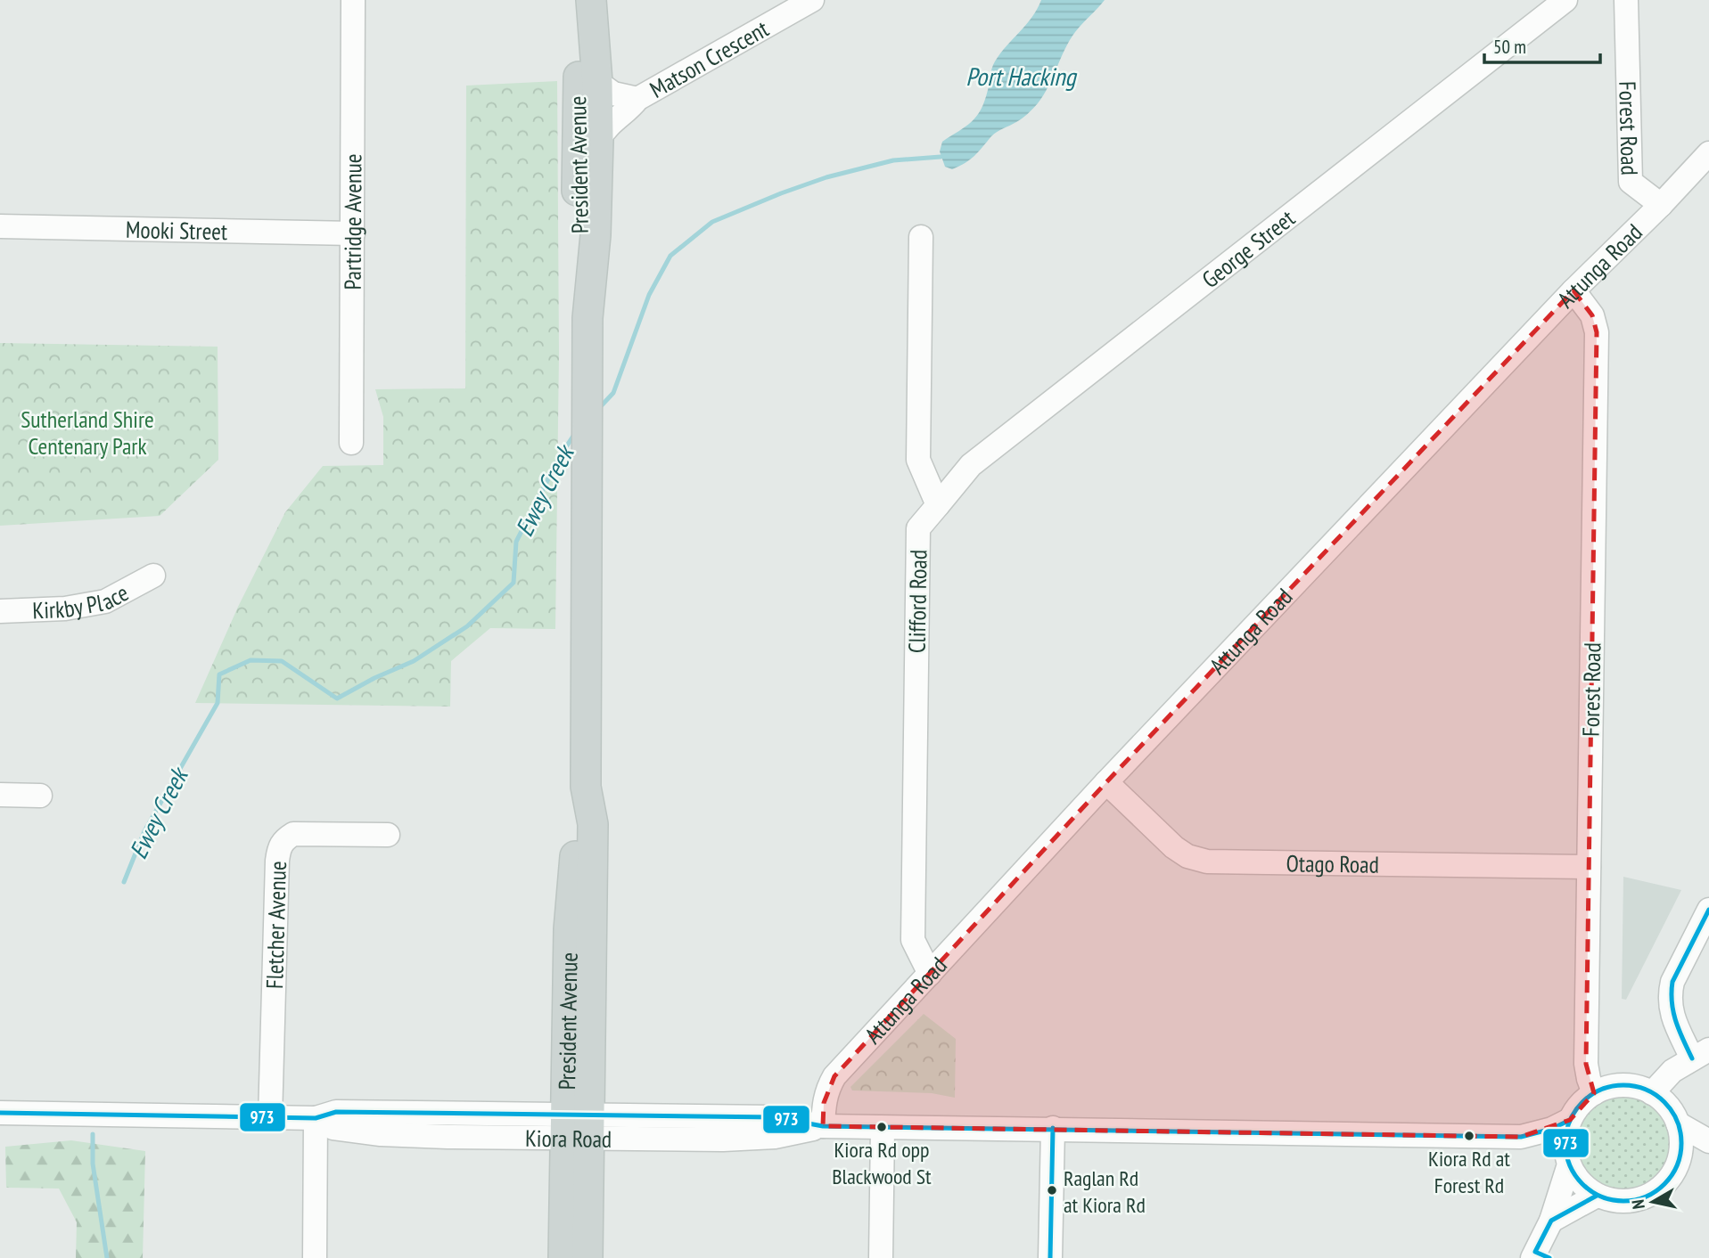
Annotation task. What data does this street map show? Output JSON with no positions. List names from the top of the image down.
{
  "streets": {
    "main road": ["President Avenue"],
    "street": [
      "Matson Crescent",
      "Forest Road",
      "Partridge Avenue",
      "Mooki Street",
      "George Street",
      "Attunga Road",
      "Kirkby Place",
      "Clifford Road",
      "Otago Road",
      "Fletcher Avenue",
      "Kiora Road"
    ]
  },
  "crossings": [
    ["Matson Crescent", "President Avenue"],
    ["Forest Road", "Attunga Road"],
    ["Forest Road", "Otago Road"],
    ["Forest Road", "Kiora Road"],
    ["President Avenue", "Kiora Road"],
    ["Partridge Avenue", "Mooki Street"],
    ["George Street", "Clifford Road"],
    ["Attunga Road", "Clifford Road"],
    ["Attunga Road", "Otago Road"],
    ["Attunga Road", "Kiora Road"],
    ["Fletcher Avenue", "Kiora Road"]
  ],
  "water": ["Port Hacking", "Ewey Creek"],
  "parks": ["Sutherland Shire Centenary Park"],
  "places": ["Kiora Rd opp Blackwood St", "Kiora Rd at Forest Rd", "Raglan Rd at Kiora Rd"],
  "lines": ["transit line 973"],
  "scale_bar": "50 m",
  "north": "left"
}
